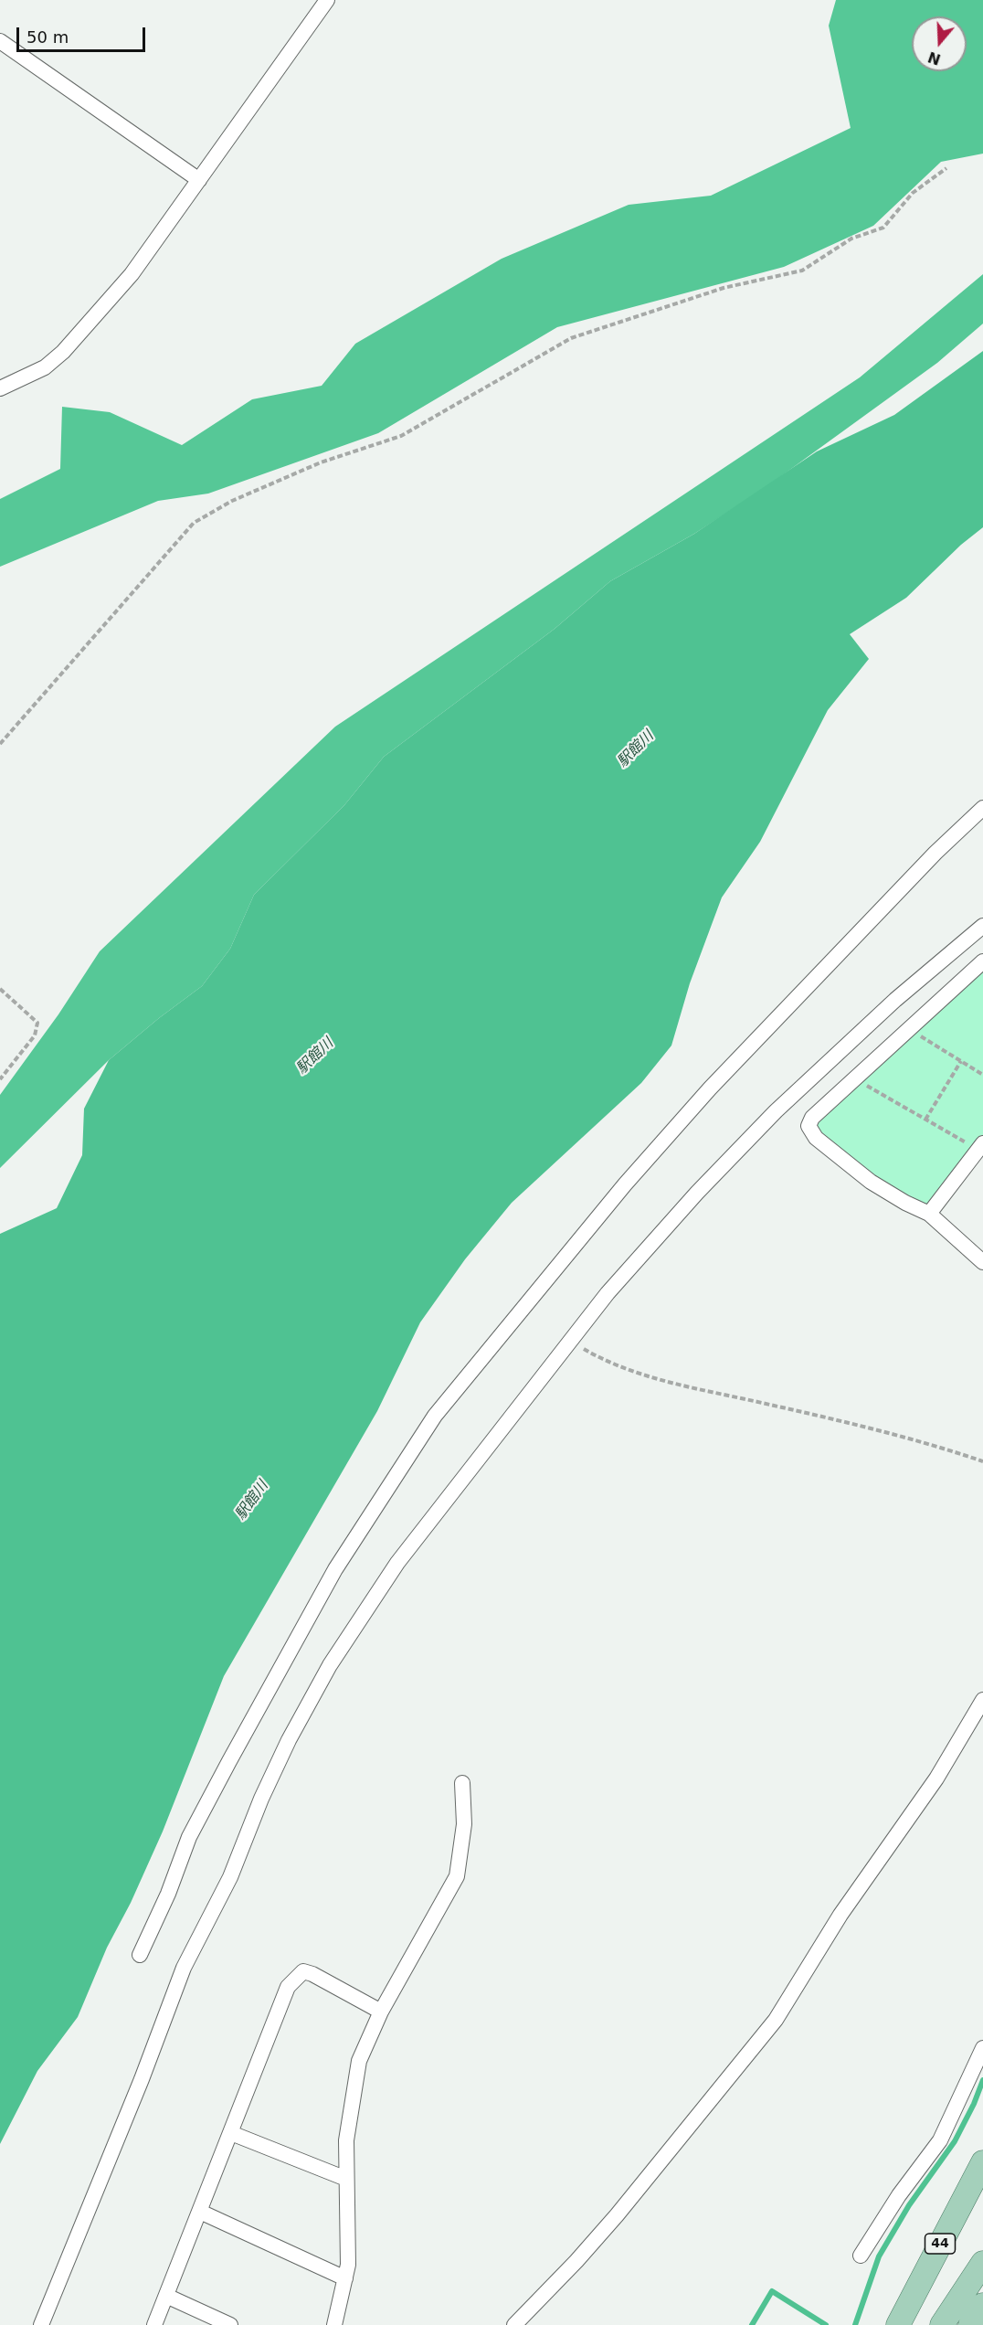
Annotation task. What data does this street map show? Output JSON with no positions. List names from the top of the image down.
{
  "streets": {
    "main road": ["44"]
  },
  "water": ["駅館川"],
  "scale_bar": "50 m",
  "north": "bottom"
}
